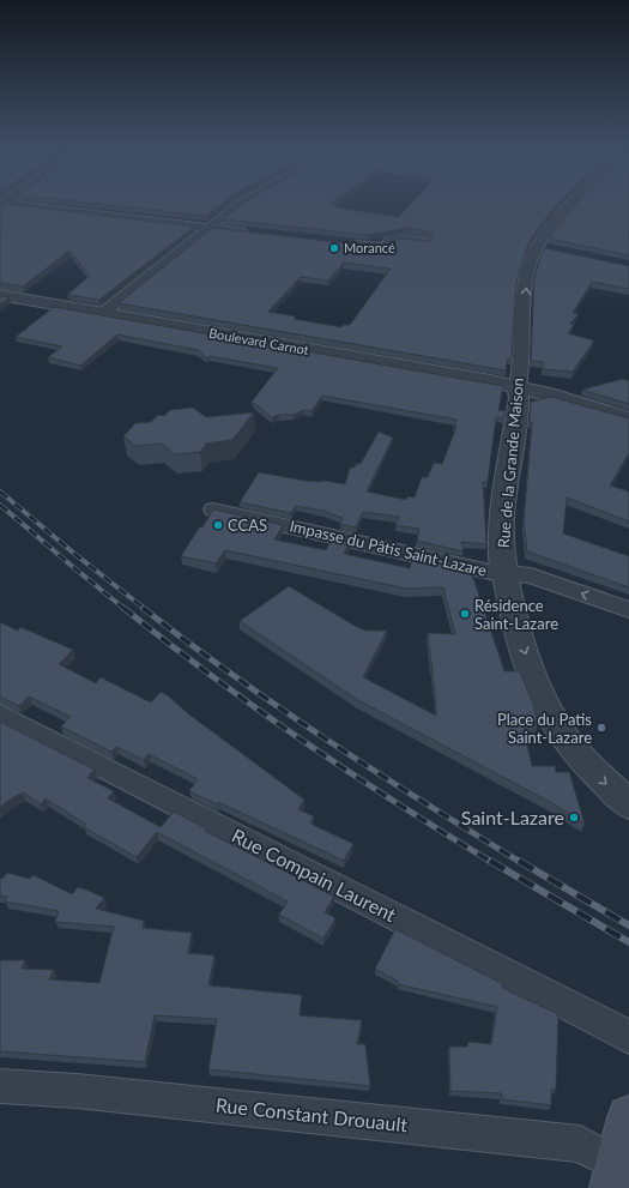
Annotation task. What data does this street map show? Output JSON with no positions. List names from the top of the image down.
{
  "streets": {
    "street": [
      "Boulevard Carnot",
      "Rue de la Grande Maison",
      "Impasse du Pâtis Saint-Lazare",
      "Rue Compain Laurent",
      "Rue Constant Drouault"
    ]
  },
  "crossings": [
    ["Boulevard Carnot", "Rue de la Grande Maison"],
    ["Rue de la Grande Maison", "Impasse du Pâtis Saint-Lazare"]
  ],
  "places": [
    "Morancé",
    "CCAS",
    "Résidence Saint-Lazare",
    "Place du Patis Saint-Lazare",
    "Saint-Lazare"
  ]
}
